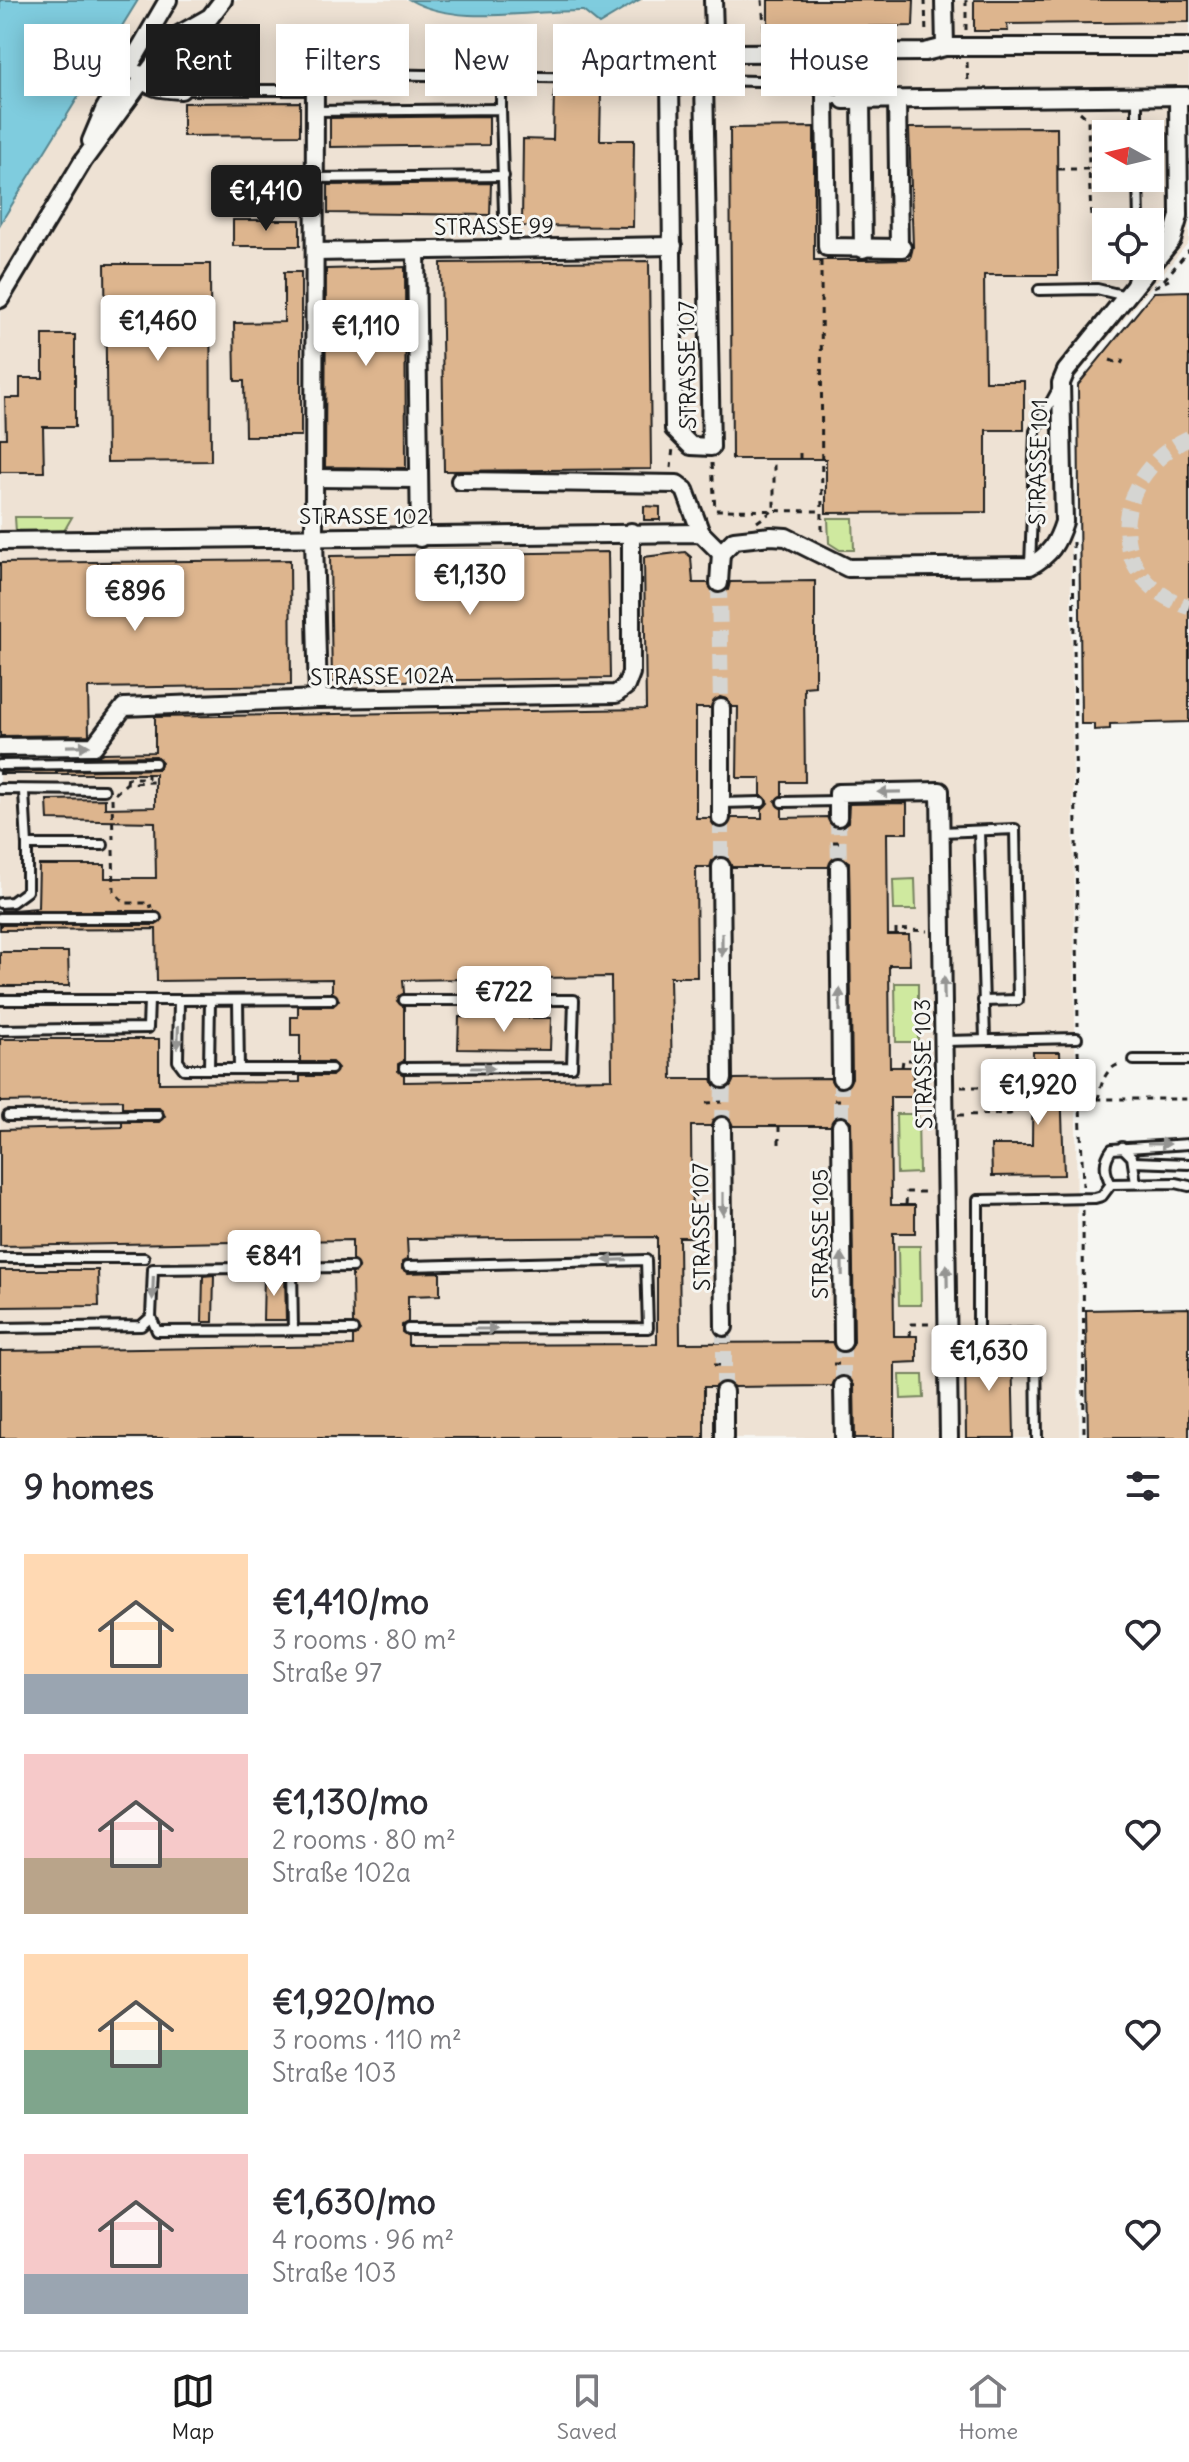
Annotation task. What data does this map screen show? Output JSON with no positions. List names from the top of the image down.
{
  "streets": {
    "street": [
      "STRASSE 99",
      "STRASSE 107",
      "STRASSE 101",
      "STRASSE 102",
      "STRASSE 102A",
      "STRASSE 103",
      "STRASSE 105"
    ]
  },
  "crossings": [
    ["STRASSE 99", "STRASSE 107"],
    ["STRASSE 102", "STRASSE 102A"]
  ],
  "one_way": ["STRASSE 102A", "STRASSE 105"],
  "north": "left",
  "page": {
    "chip": [
      "Buy",
      "Rent",
      "Filters",
      "New",
      "Apartment",
      "House"
    ],
    "price": [
      "€1,410",
      "€1,460",
      "€1,110",
      "€1,130",
      "€896",
      "€722",
      "€1,920",
      "€841",
      "€1,630"
    ],
    "heading": "9 homes",
    "list": [
      {
        "name": "€1,410/mo",
        "note": "3 rooms · 80 m² · Straße 97"
      },
      {
        "name": "€1,130/mo",
        "note": "2 rooms · 80 m² · Straße 102a"
      },
      {
        "name": "€1,920/mo",
        "note": "3 rooms · 110 m² · Straße 103"
      },
      {
        "name": "€1,630/mo",
        "note": "4 rooms · 96 m² · Straße 103"
      }
    ],
    "tabs": ["Map", "Saved", "Home"]
  }
}
